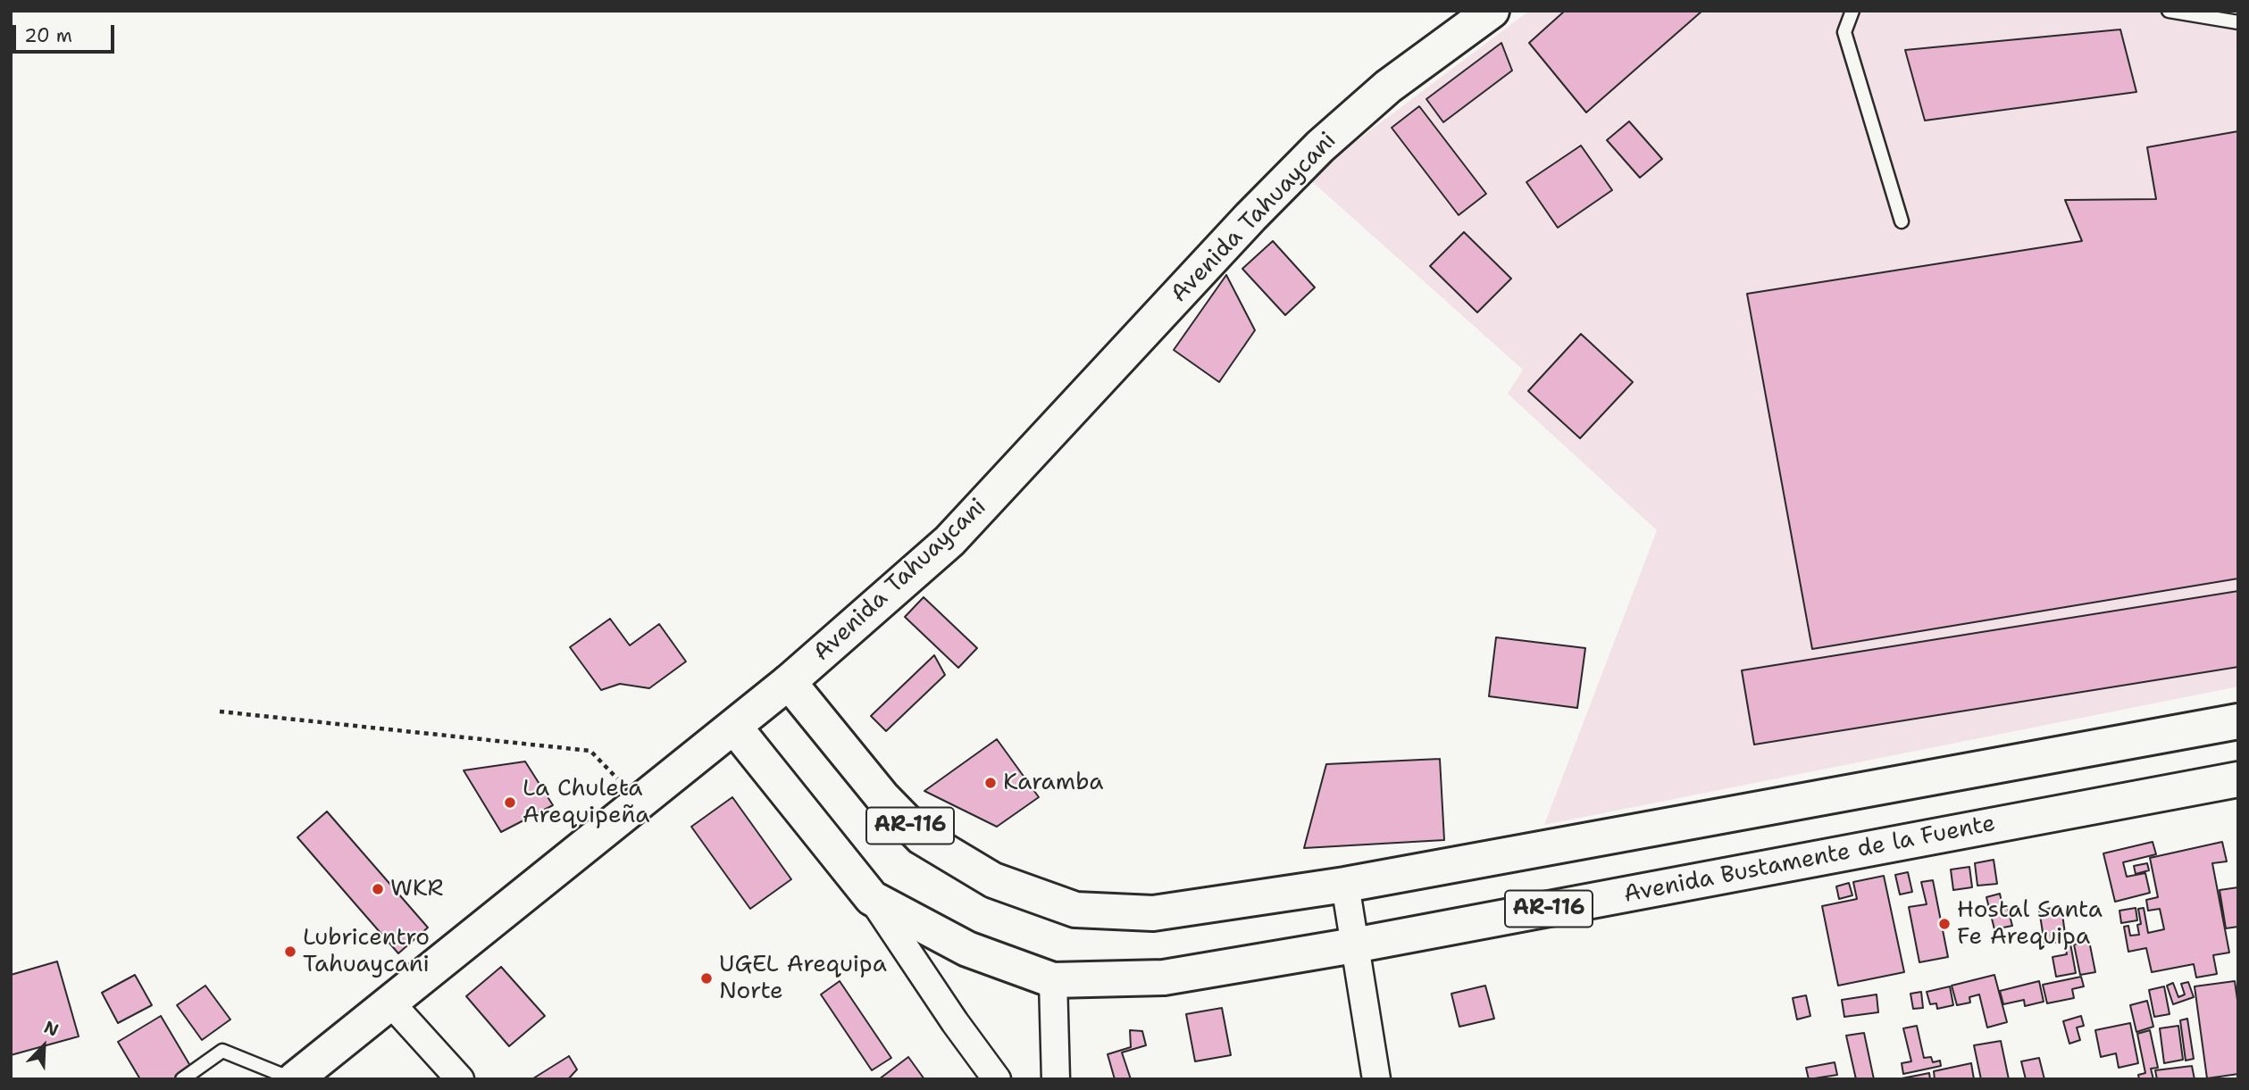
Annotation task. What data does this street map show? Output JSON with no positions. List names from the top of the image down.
{
  "streets": {
    "main road": ["Avenida Tahuaycani", "AR-116", "Avenida Bustamente de la Fuente"]
  },
  "crossings": [
    ["Avenida Tahuaycani", "AR-116"],
    ["Avenida Tahuaycani", "Avenida Bustamente de la Fuente"]
  ],
  "places": [
    "Karamba",
    "La Chuleta Arequipeña",
    "WKR",
    "Hostal Santa Fe Arequipa",
    "Lubricentro Tahuaycani",
    "UGEL Arequipa Norte"
  ],
  "scale_bar": "20 m",
  "north": "top right"
}
